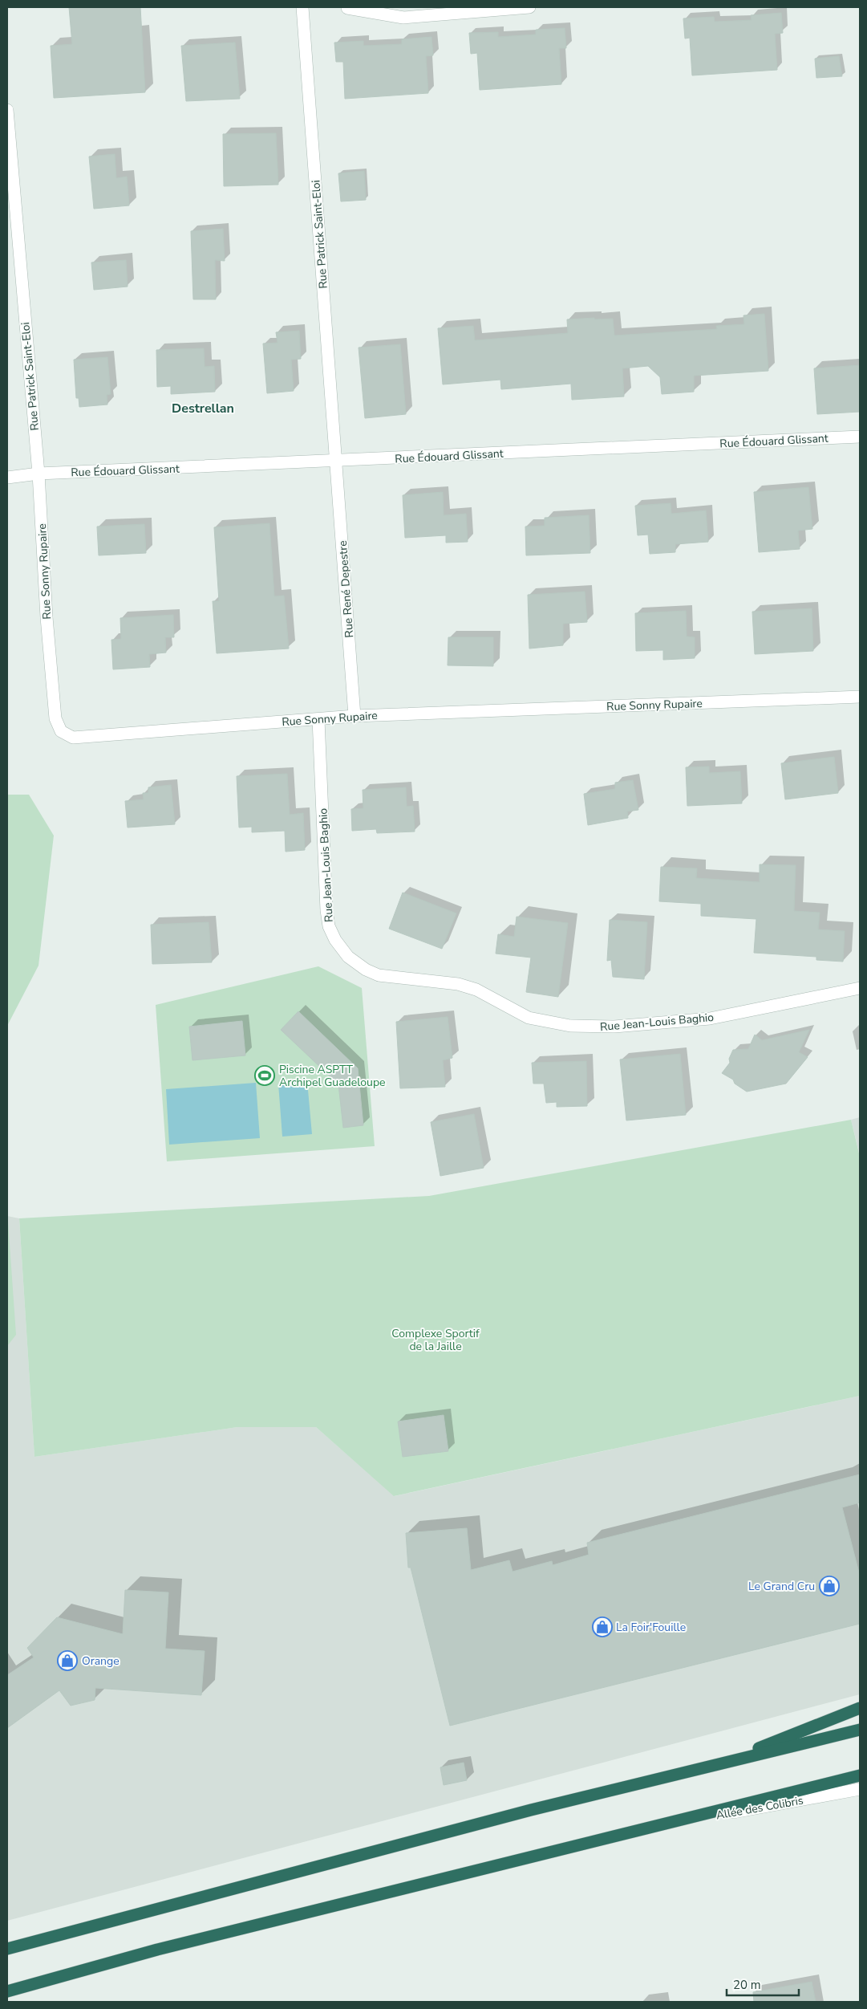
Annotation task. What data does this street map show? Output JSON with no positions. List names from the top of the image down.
{
  "streets": {
    "street": [
      "Rue Patrick Saint-Eloi",
      "Rue Édouard Glissant",
      "Rue Sonny Rupaire",
      "Rue René Depestre",
      "Rue Jean-Louis Baghio",
      "Allée des Colibris"
    ]
  },
  "crossings": [
    ["Rue Patrick Saint-Eloi", "Rue Édouard Glissant"],
    ["Rue Patrick Saint-Eloi", "Rue Sonny Rupaire"],
    ["Rue Patrick Saint-Eloi", "Rue René Depestre"],
    ["Rue Édouard Glissant", "Rue Sonny Rupaire"],
    ["Rue Édouard Glissant", "Rue René Depestre"],
    ["Rue Sonny Rupaire", "Rue René Depestre"],
    ["Rue Sonny Rupaire", "Rue Jean-Louis Baghio"]
  ],
  "districts": ["Destrellan"],
  "parks": ["Complexe Sportif de la Jaille"],
  "places": {
    "sports": ["Piscine ASPTT Archipel Guadeloupe"],
    "shop": ["Le Grand Cru", "La Foir'Fouille", "Orange"]
  },
  "scale_bar": "20 m"
}
